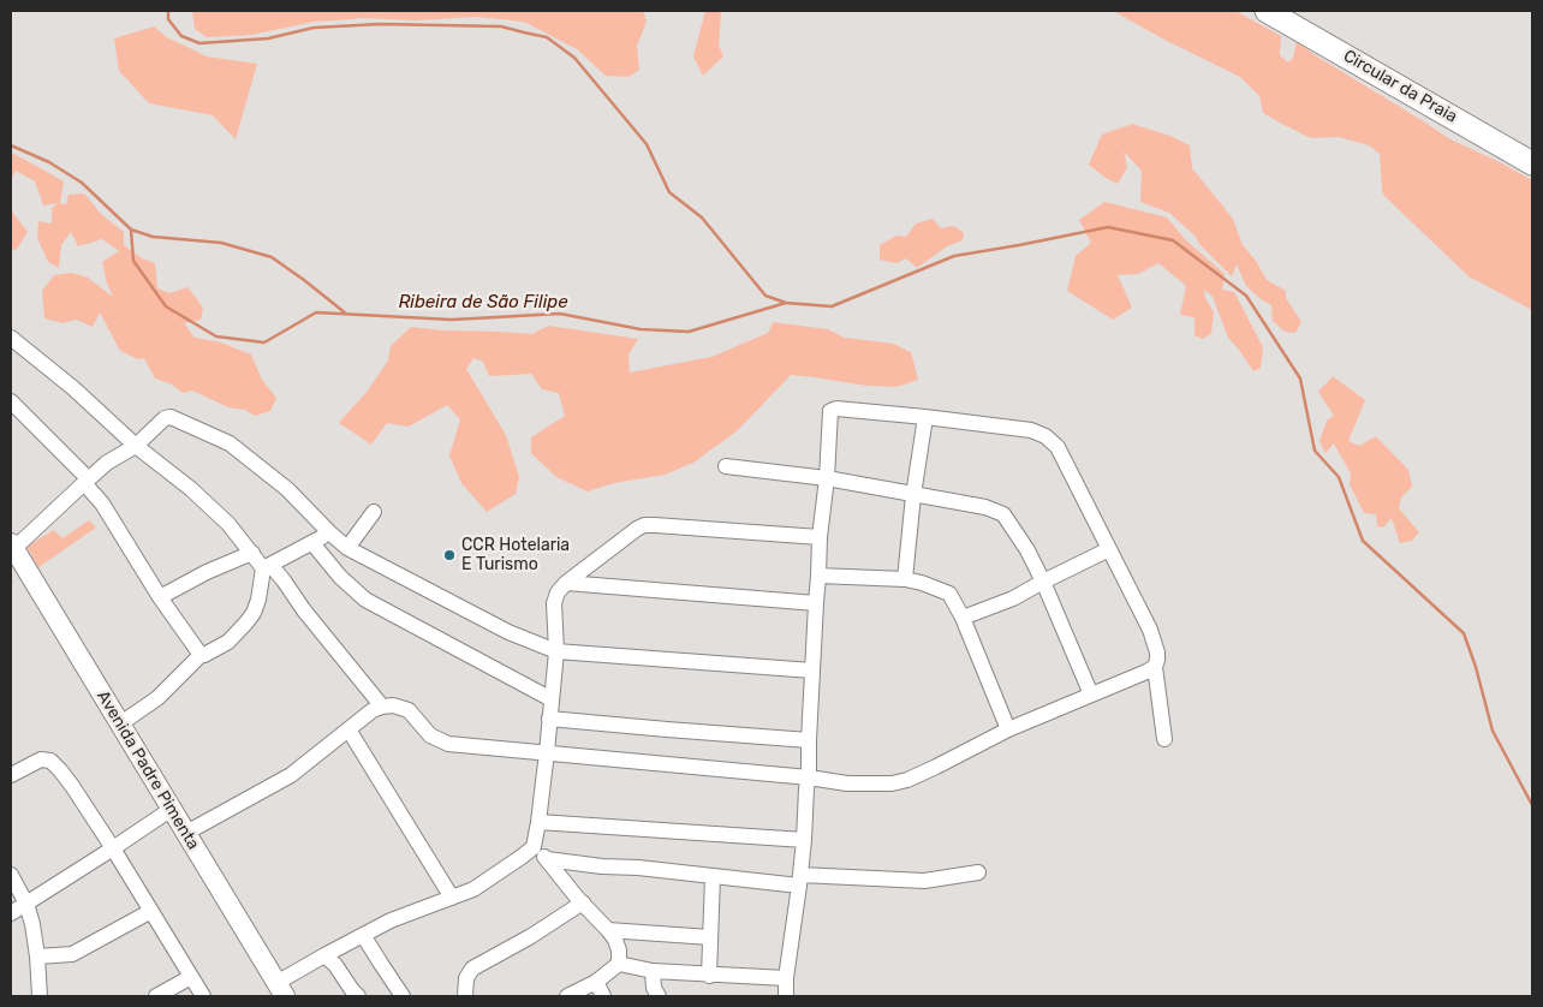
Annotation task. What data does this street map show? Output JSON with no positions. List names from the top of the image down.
{
  "streets": {
    "highway": ["Circular da Praia"],
    "main road": ["Avenida Padre Pimenta"]
  },
  "water": ["Ribeira de São Filipe"],
  "places": ["CCR Hotelaria E Turismo"]
}
